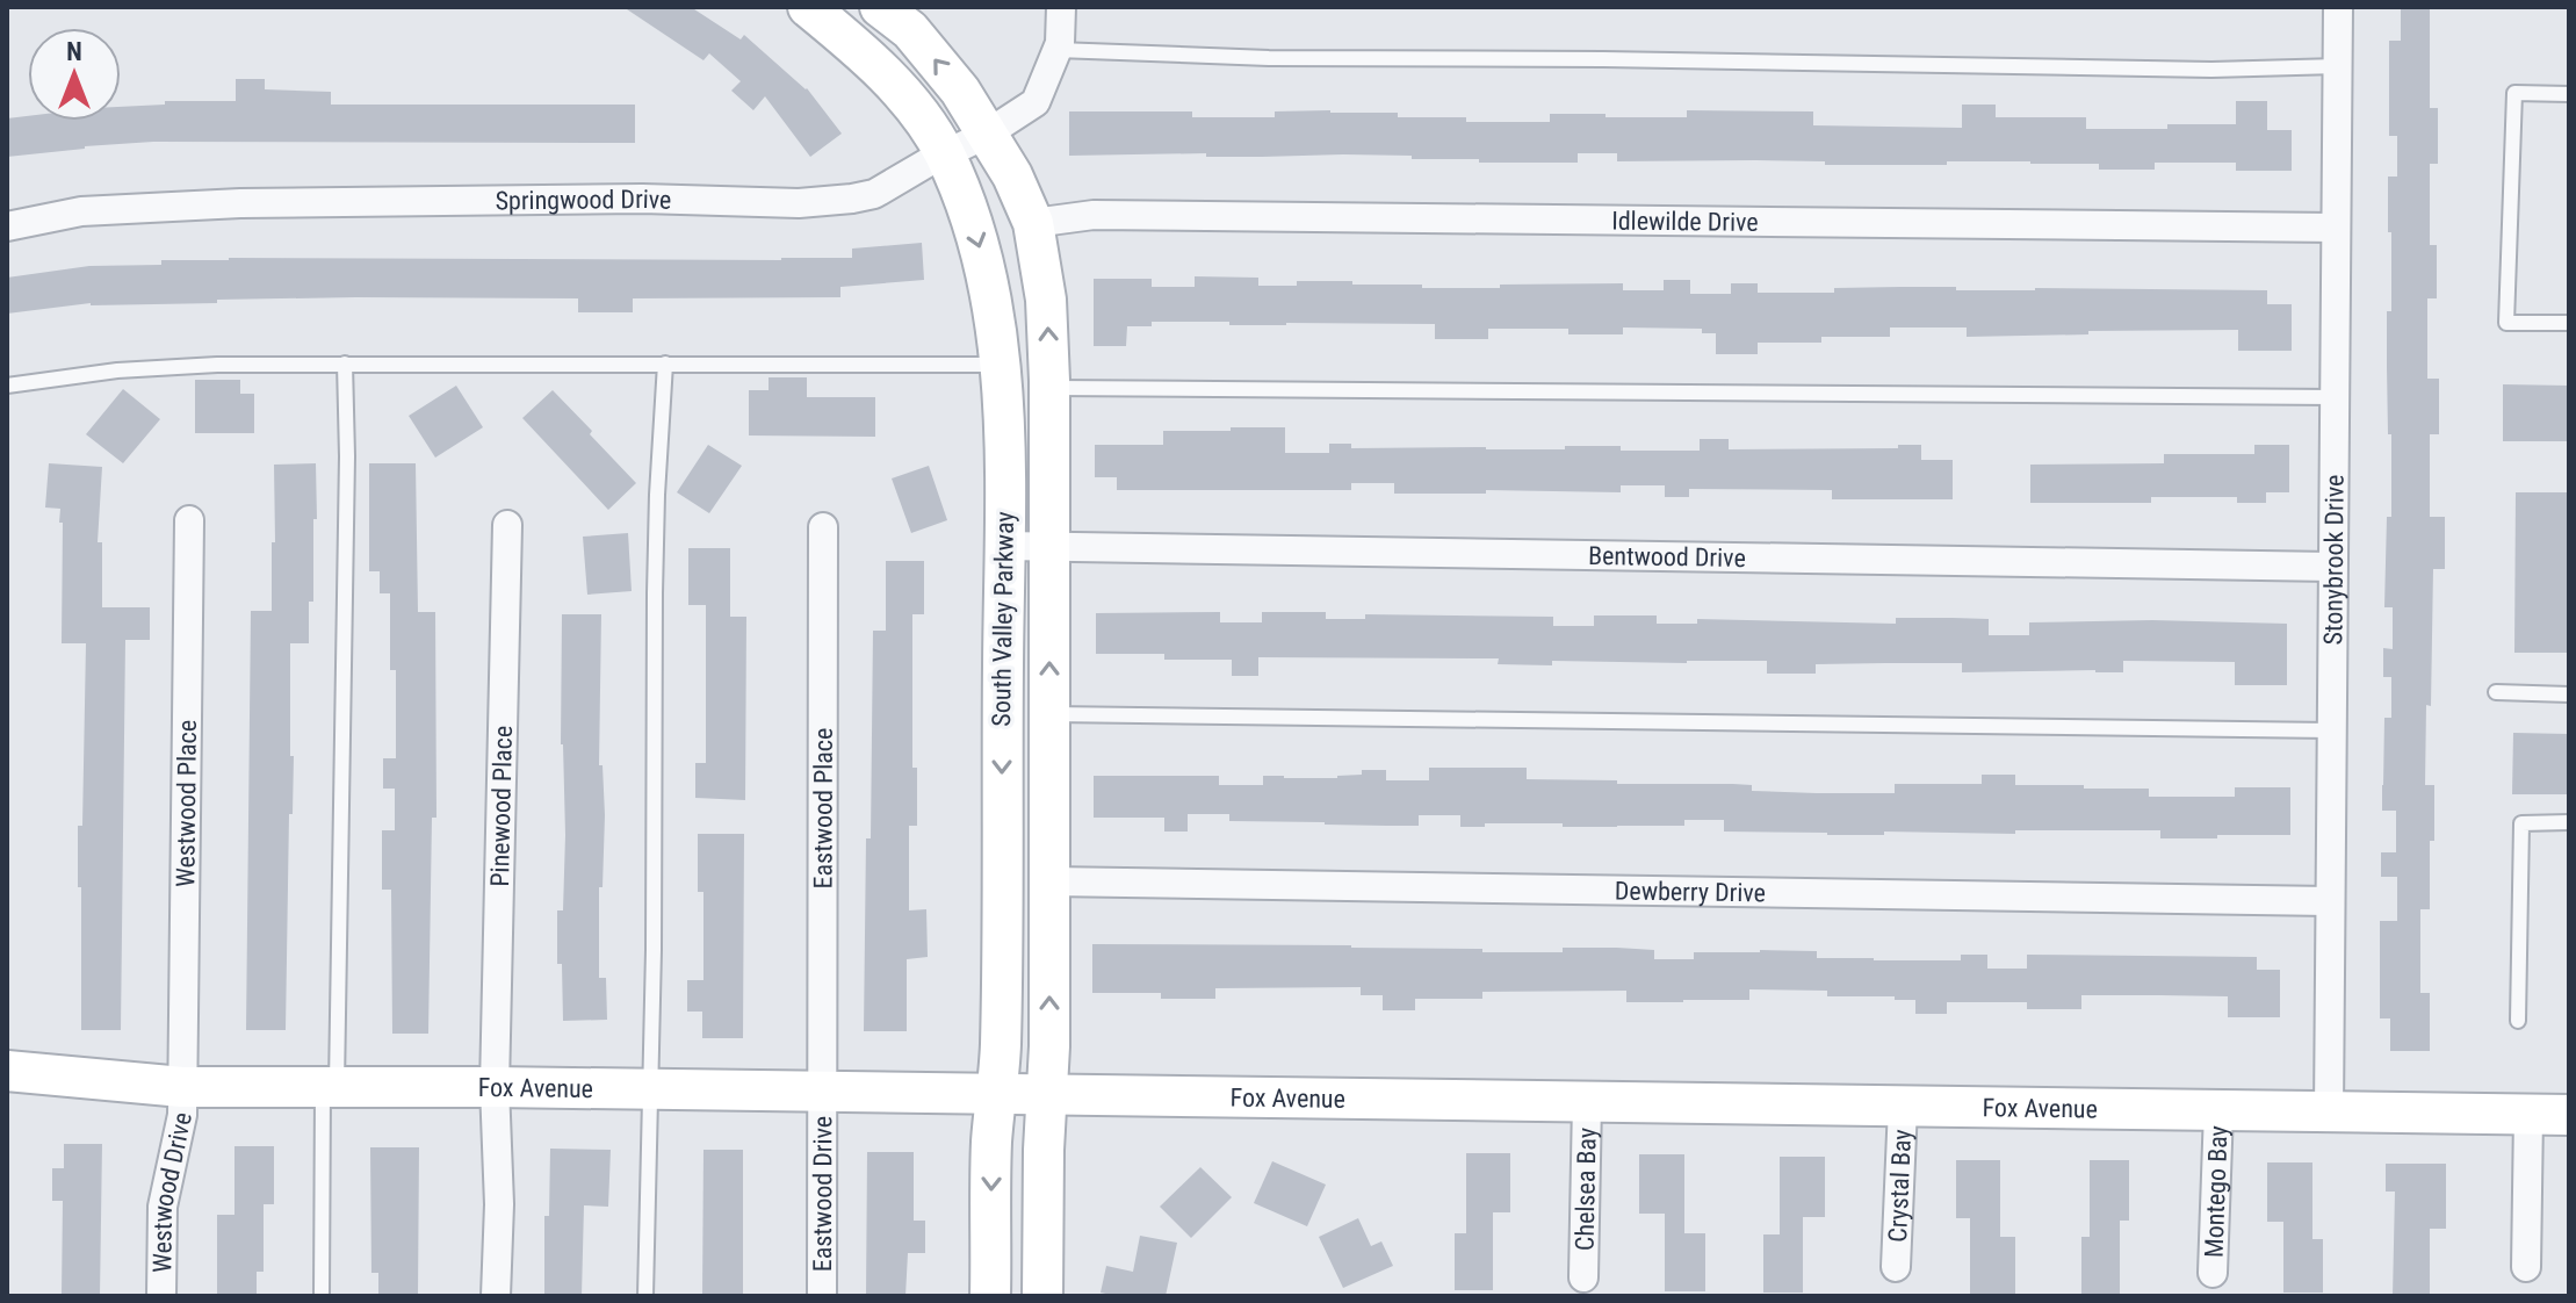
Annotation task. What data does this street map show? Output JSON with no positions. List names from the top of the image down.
{
  "streets": {
    "main road": ["South Valley Parkway", "Fox Avenue"],
    "street": [
      "Springwood Drive",
      "Idlewilde Drive",
      "Bentwood Drive",
      "Stonybrook Drive",
      "Westwood Place",
      "Pinewood Place",
      "Eastwood Place",
      "Dewberry Drive",
      "Crystal Bay",
      "Chelsea Bay",
      "Westwood Drive",
      "Montego Bay",
      "Eastwood Drive"
    ]
  },
  "crossings": [
    ["Springwood Drive", "South Valley Parkway"],
    ["Idlewilde Drive", "Stonybrook Drive"],
    ["Idlewilde Drive", "South Valley Parkway"],
    ["Bentwood Drive", "Stonybrook Drive"],
    ["Bentwood Drive", "South Valley Parkway"],
    ["Stonybrook Drive", "Dewberry Drive"],
    ["Stonybrook Drive", "Fox Avenue"],
    ["South Valley Parkway", "Dewberry Drive"],
    ["South Valley Parkway", "Fox Avenue"],
    ["Westwood Place", "Fox Avenue"],
    ["Westwood Place", "Westwood Drive"],
    ["Pinewood Place", "Fox Avenue"],
    ["Eastwood Place", "Fox Avenue"],
    ["Eastwood Place", "Eastwood Drive"],
    ["Fox Avenue", "Crystal Bay"],
    ["Fox Avenue", "Chelsea Bay"],
    ["Fox Avenue", "Westwood Drive"],
    ["Fox Avenue", "Montego Bay"],
    ["Fox Avenue", "Eastwood Drive"]
  ],
  "north": "top"
}
